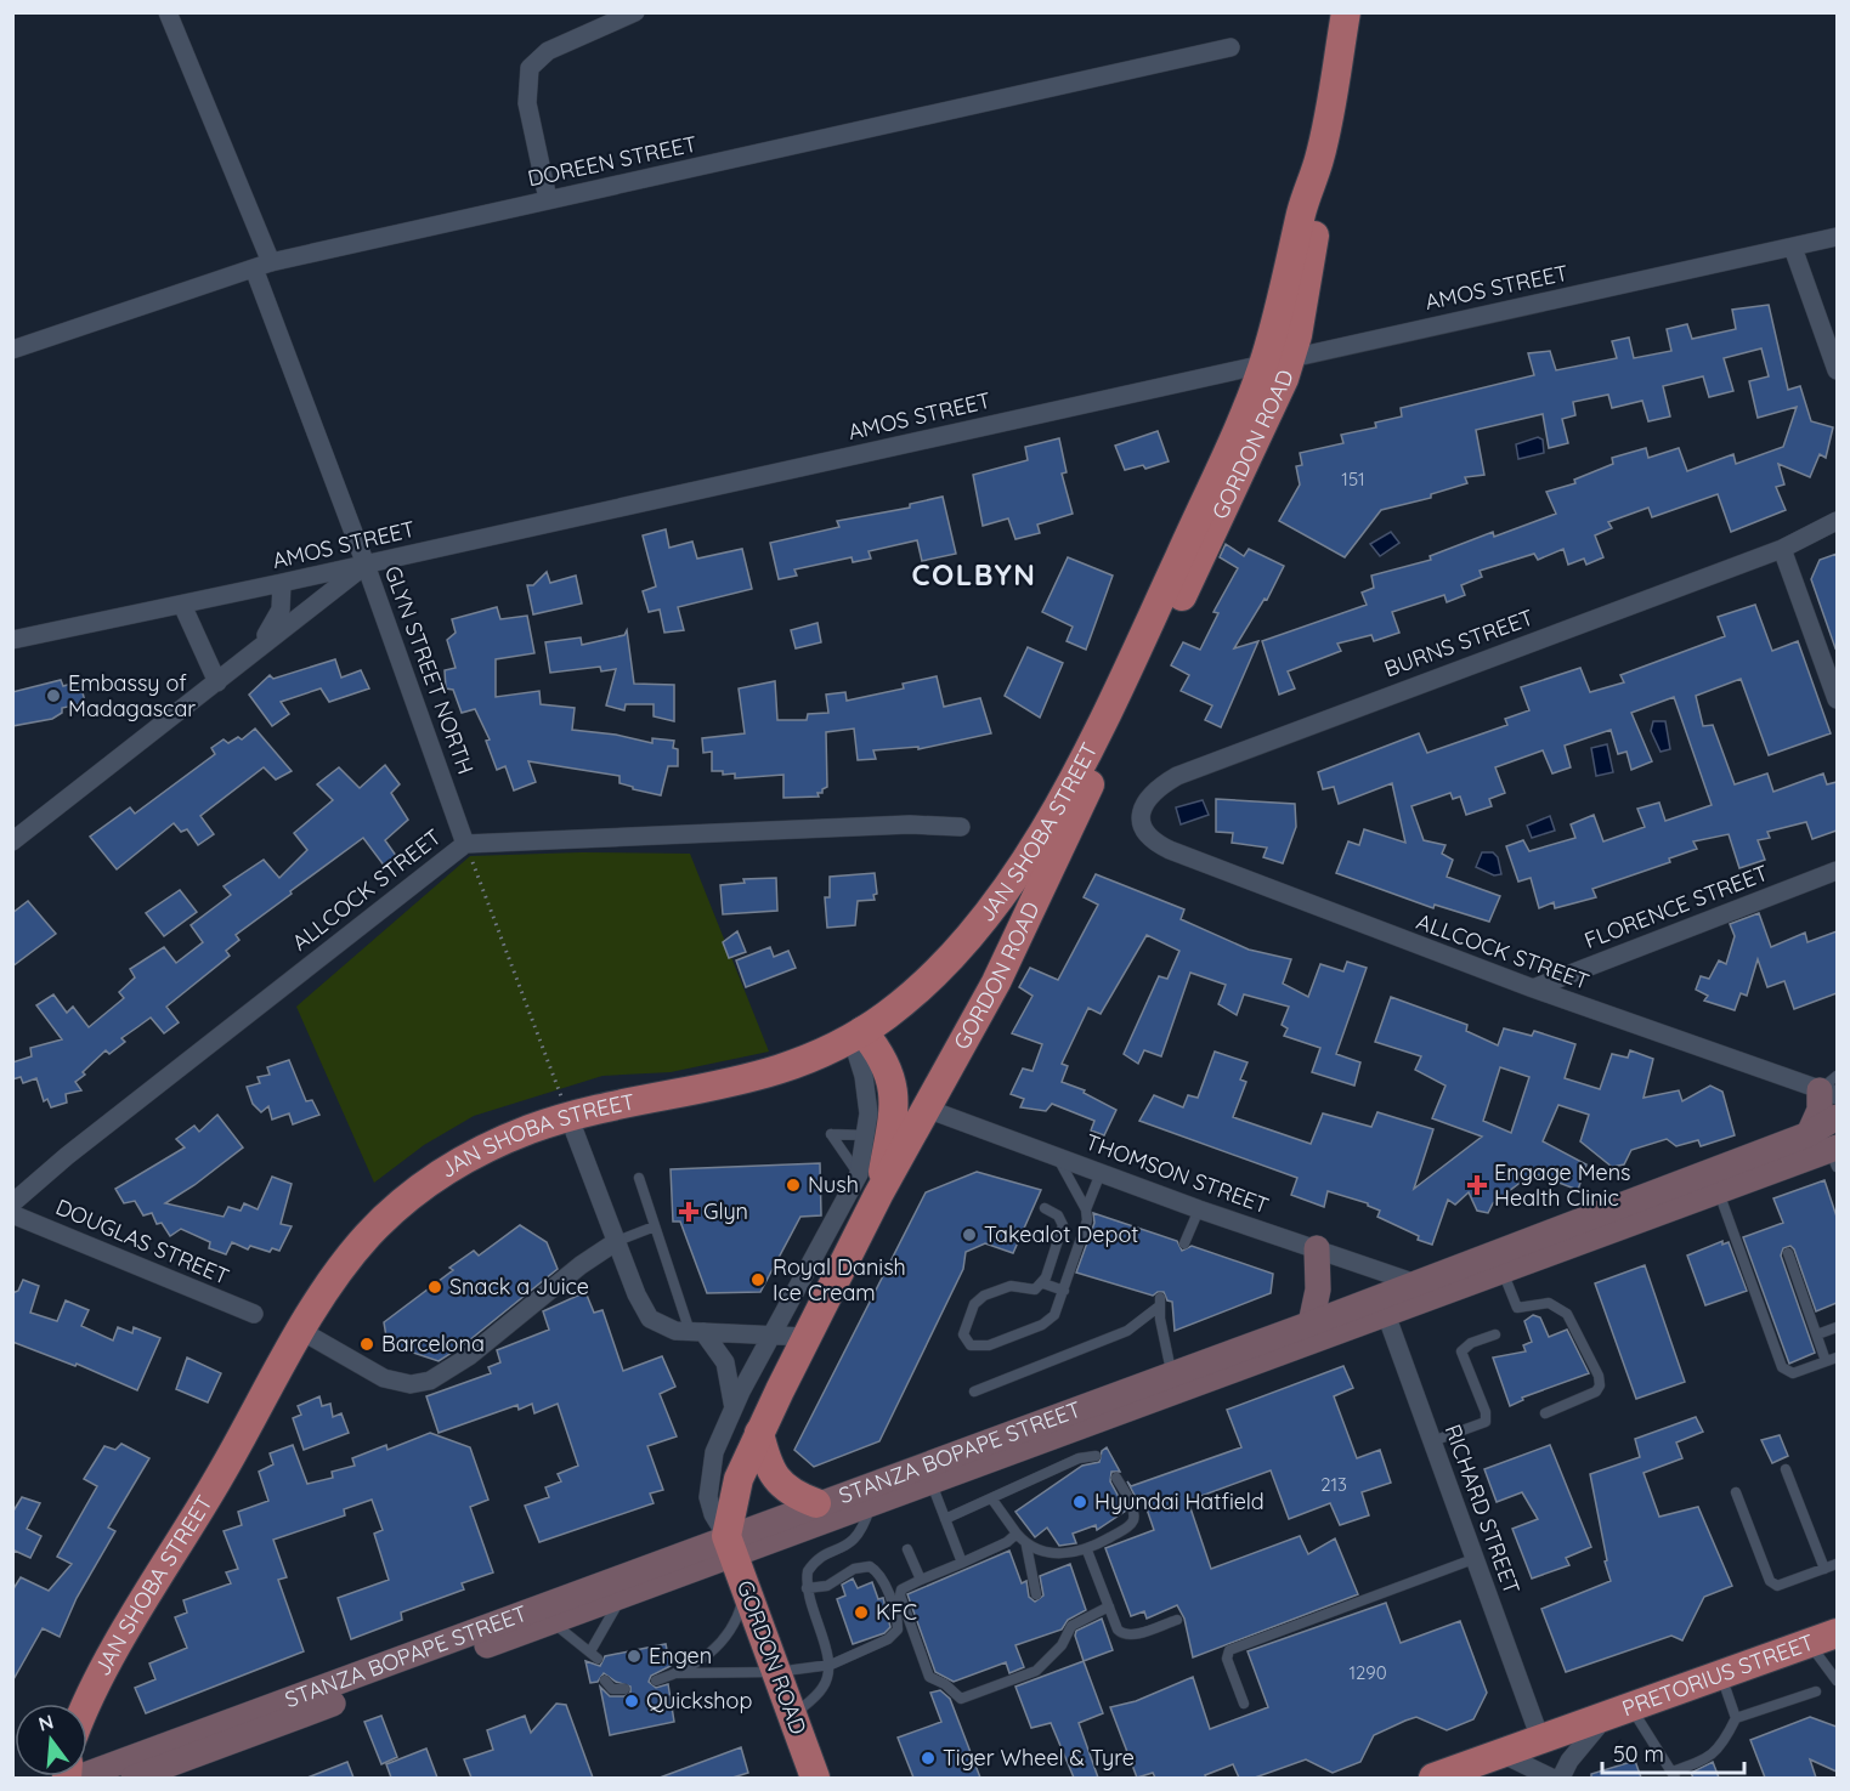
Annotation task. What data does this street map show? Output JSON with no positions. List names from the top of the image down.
{
  "streets": {
    "main road": [
      "GORDON ROAD",
      "JAN SHOBA STREET",
      "STANZA BOPAPE STREET",
      "PRETORIUS STREET"
    ],
    "street": [
      "DOREEN STREET",
      "AMOS STREET",
      "BURNS STREET",
      "GLYN STREET NORTH",
      "ALLCOCK STREET",
      "FLORENCE STREET",
      "THOMSON STREET",
      "DOUGLAS STREET",
      "RICHARD STREET"
    ]
  },
  "crossings": [
    ["DOREEN STREET", "GLYN STREET NORTH"],
    ["AMOS STREET", "GORDON ROAD"],
    ["AMOS STREET", "GLYN STREET NORTH"],
    ["GORDON ROAD", "JAN SHOBA STREET"],
    ["GORDON ROAD", "THOMSON STREET"],
    ["GORDON ROAD", "STANZA BOPAPE STREET"],
    ["BURNS STREET", "ALLCOCK STREET"],
    ["GLYN STREET NORTH", "ALLCOCK STREET"],
    ["ALLCOCK STREET", "FLORENCE STREET"],
    ["THOMSON STREET", "STANZA BOPAPE STREET"],
    ["STANZA BOPAPE STREET", "RICHARD STREET"],
    ["RICHARD STREET", "PRETORIUS STREET"]
  ],
  "districts": ["COLBYN"],
  "places": {
    "other": [
      "Embassy of Madagascar",
      "Nush",
      "Takealot Depot",
      "Royal Danish Ice Cream",
      "Snack a Juice",
      "Barcelona",
      "Hyundai Hatfield",
      "KFC",
      "Engen",
      "Quickshop",
      "Tiger Wheel & Tyre"
    ],
    "health": ["Engage Mens Health Clinic", "Glyn"]
  },
  "house_numbers": ["151", "213", "1290"],
  "scale_bar": "50 m",
  "north": "top"
}
